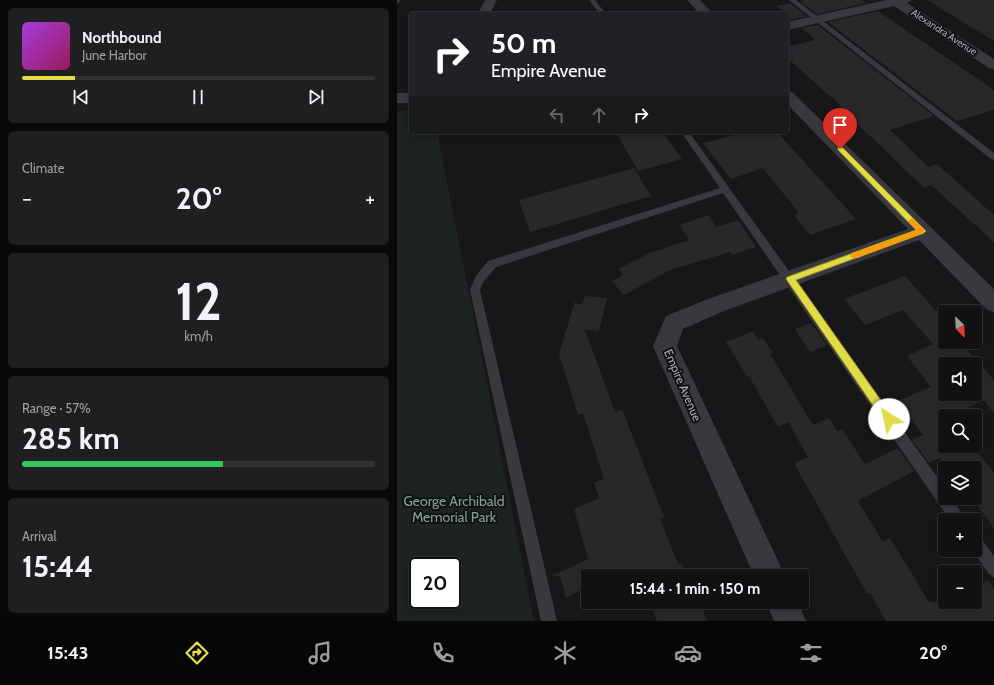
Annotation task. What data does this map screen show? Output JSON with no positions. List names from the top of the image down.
{
  "streets": {
    "street": ["Alexandra Avenue", "Empire Avenue"]
  },
  "parks": ["George Archibald Memorial Park"],
  "north": "bottom right",
  "page": {
    "turn": ["50 m", "Empire Avenue"],
    "song": ["Northbound", "June Harbor"],
    "tile": [
      "Climate",
      ["12", "km/h"],
      ["Range · 57%", "285 km"],
      ["Arrival", "15:44"]
    ],
    "heat": ["−", "20°", "+"],
    "map_buttons": ["+", "−"],
    "limit": "20",
    "trip": "15:44 · 1 min · 150 m",
    "tabs": ["15:43", "20°"]
  }
}
